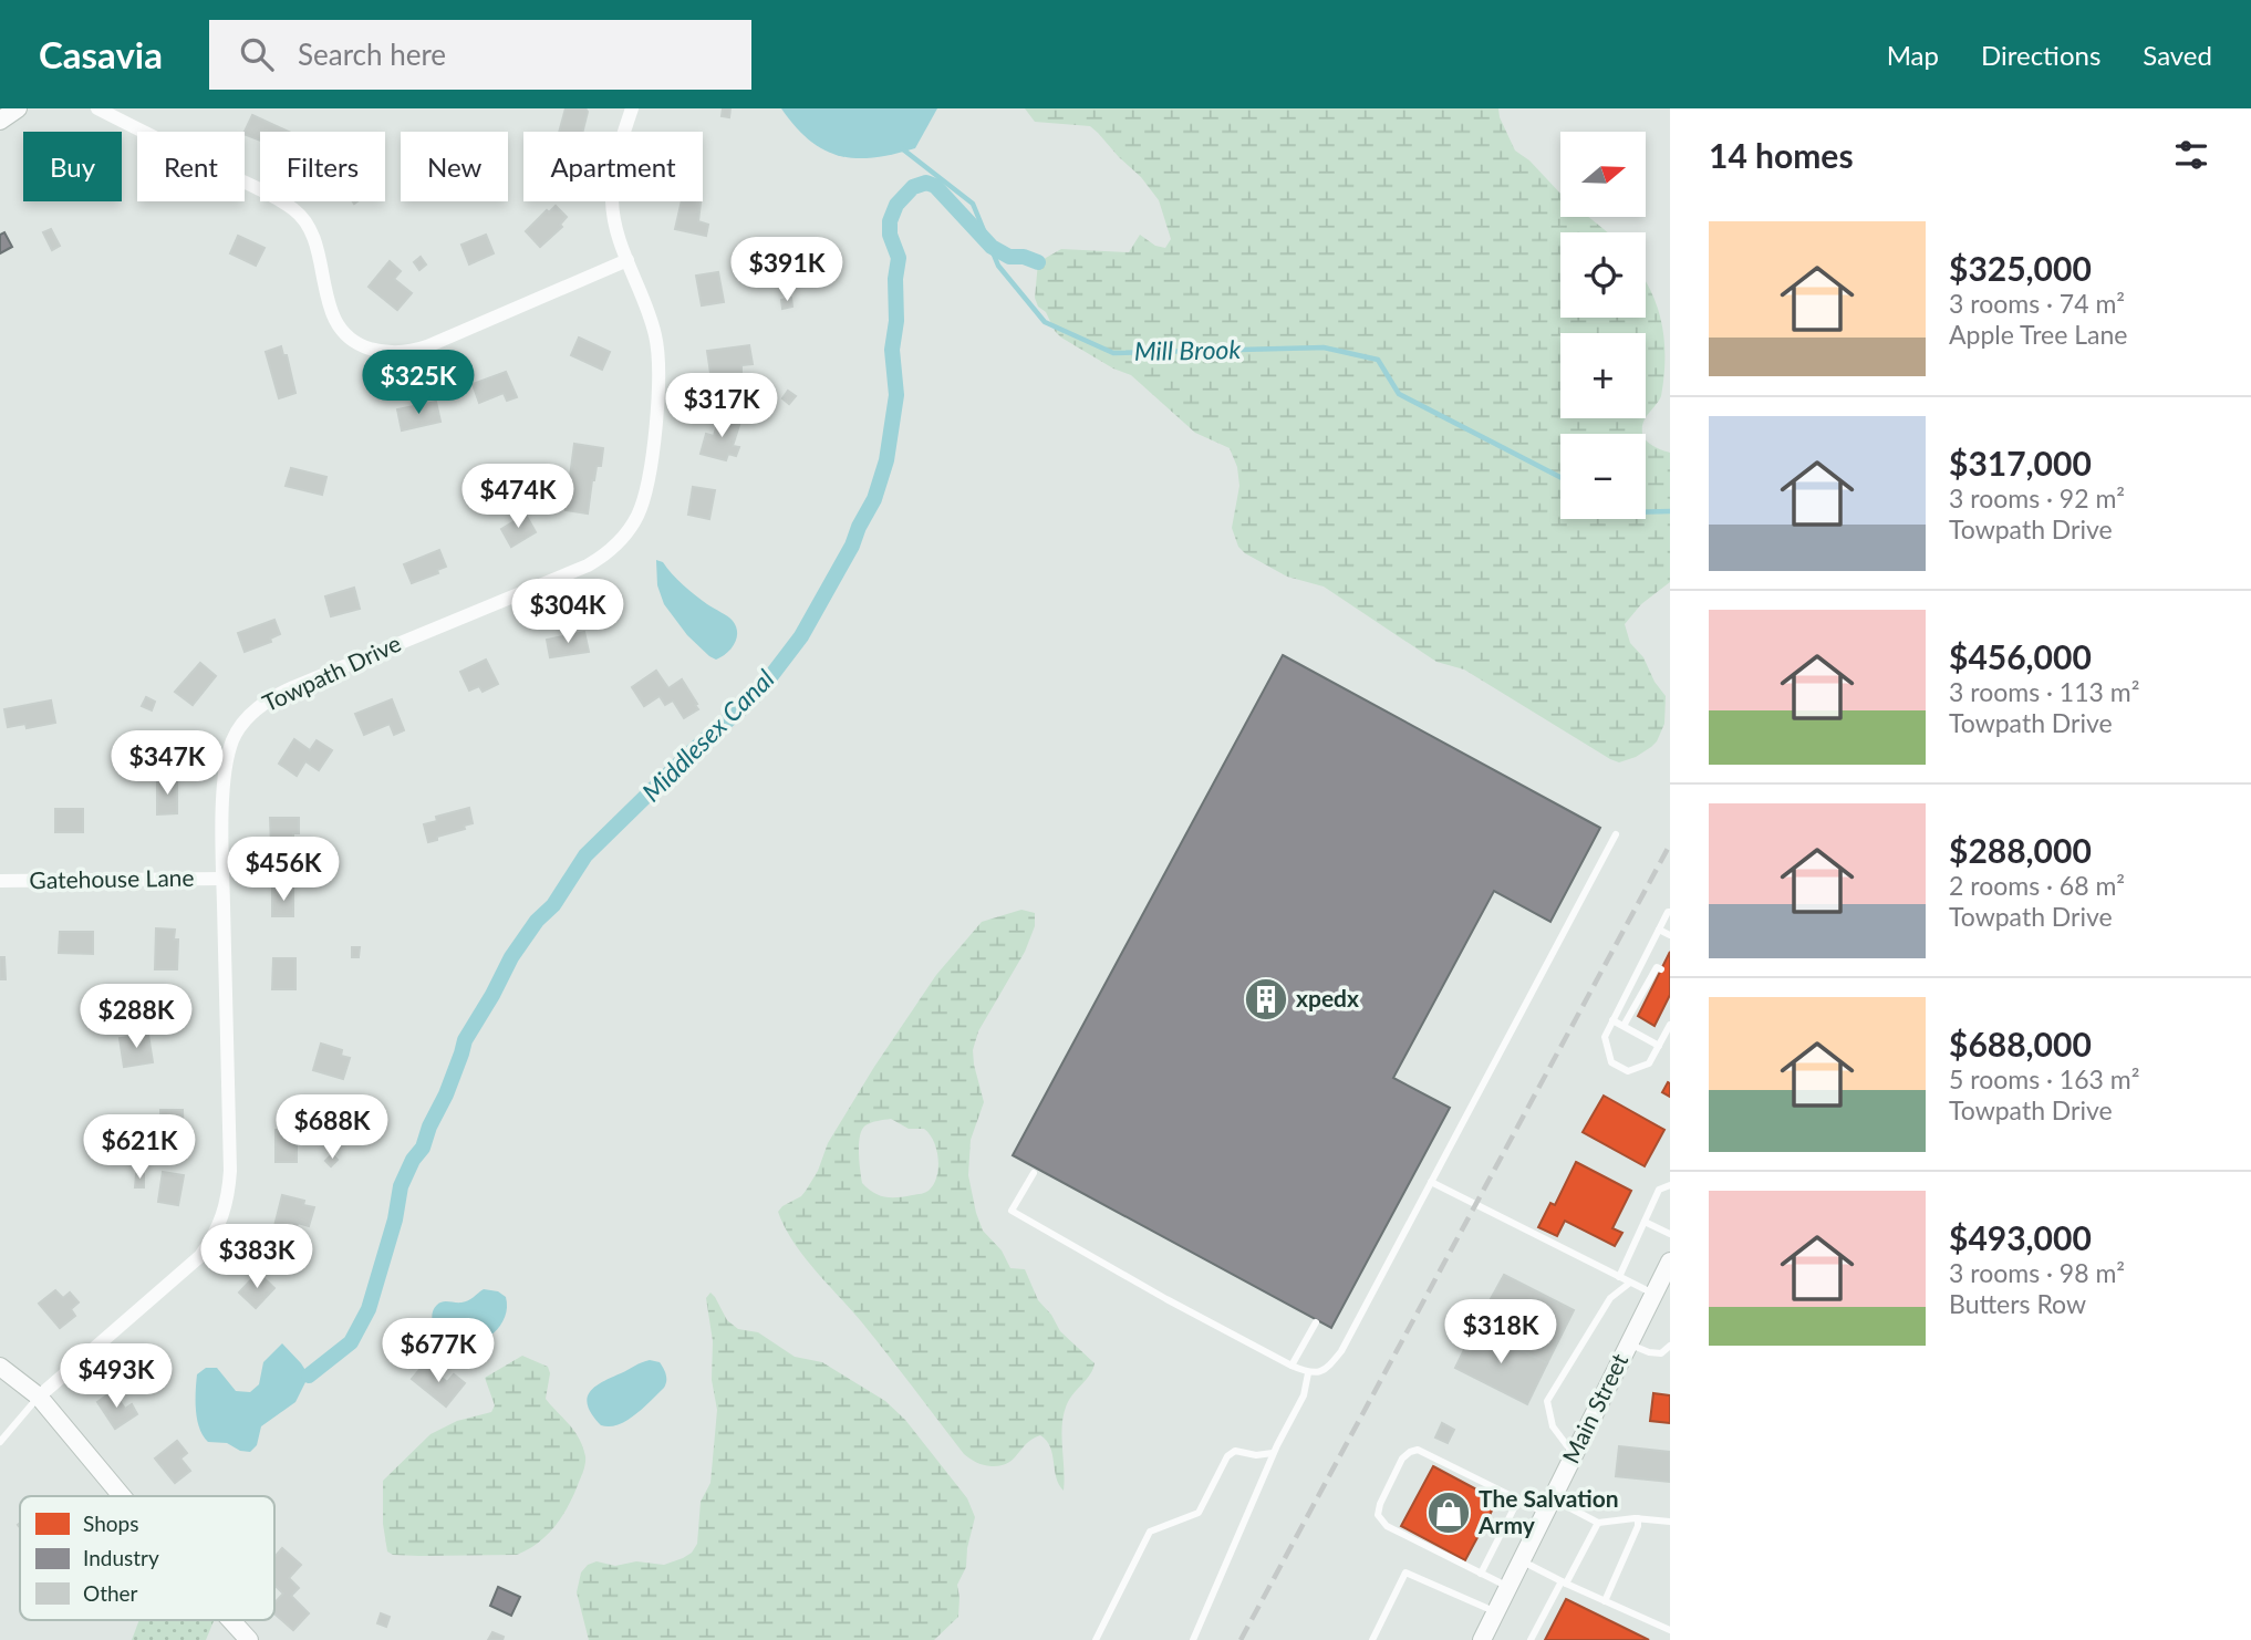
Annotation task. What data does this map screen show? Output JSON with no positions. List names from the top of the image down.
{
  "streets": {
    "main road": ["Main Street"],
    "street": ["Towpath Drive", "Gatehouse Lane"]
  },
  "crossings": [
    ["Towpath Drive", "Gatehouse Lane"]
  ],
  "water": ["Mill Brook", "Middlesex Canal"],
  "places": {
    "building": ["xpedx"],
    "shop": ["The Salvation Army"]
  },
  "legend": ["Shops", "Industry", "Other"],
  "north": "right",
  "page": {
    "header": "Casavia",
    "search": "Search here",
    "nav": ["Map", "Directions", "Saved"],
    "heading": "14 homes",
    "map_buttons": ["+", "−"],
    "chip": [
      "Buy",
      "Rent",
      "Filters",
      "New",
      "Apartment"
    ],
    "list": [
      {
        "name": "$325,000",
        "note": "3 rooms · 74 m² · Apple Tree Lane"
      },
      {
        "name": "$317,000",
        "note": "3 rooms · 92 m² · Towpath Drive"
      },
      {
        "name": "$456,000",
        "note": "3 rooms · 113 m² · Towpath Drive"
      },
      {
        "name": "$288,000",
        "note": "2 rooms · 68 m² · Towpath Drive"
      },
      {
        "name": "$688,000",
        "note": "5 rooms · 163 m² · Towpath Drive"
      },
      {
        "name": "$493,000",
        "note": "3 rooms · 98 m² · Butters Row"
      }
    ],
    "price": [
      "$391K",
      "$325K",
      "$317K",
      "$474K",
      "$304K",
      "$347K",
      "$456K",
      "$288K",
      "$688K",
      "$621K",
      "$383K",
      "$318K",
      "$677K",
      "$493K"
    ]
  }
}
